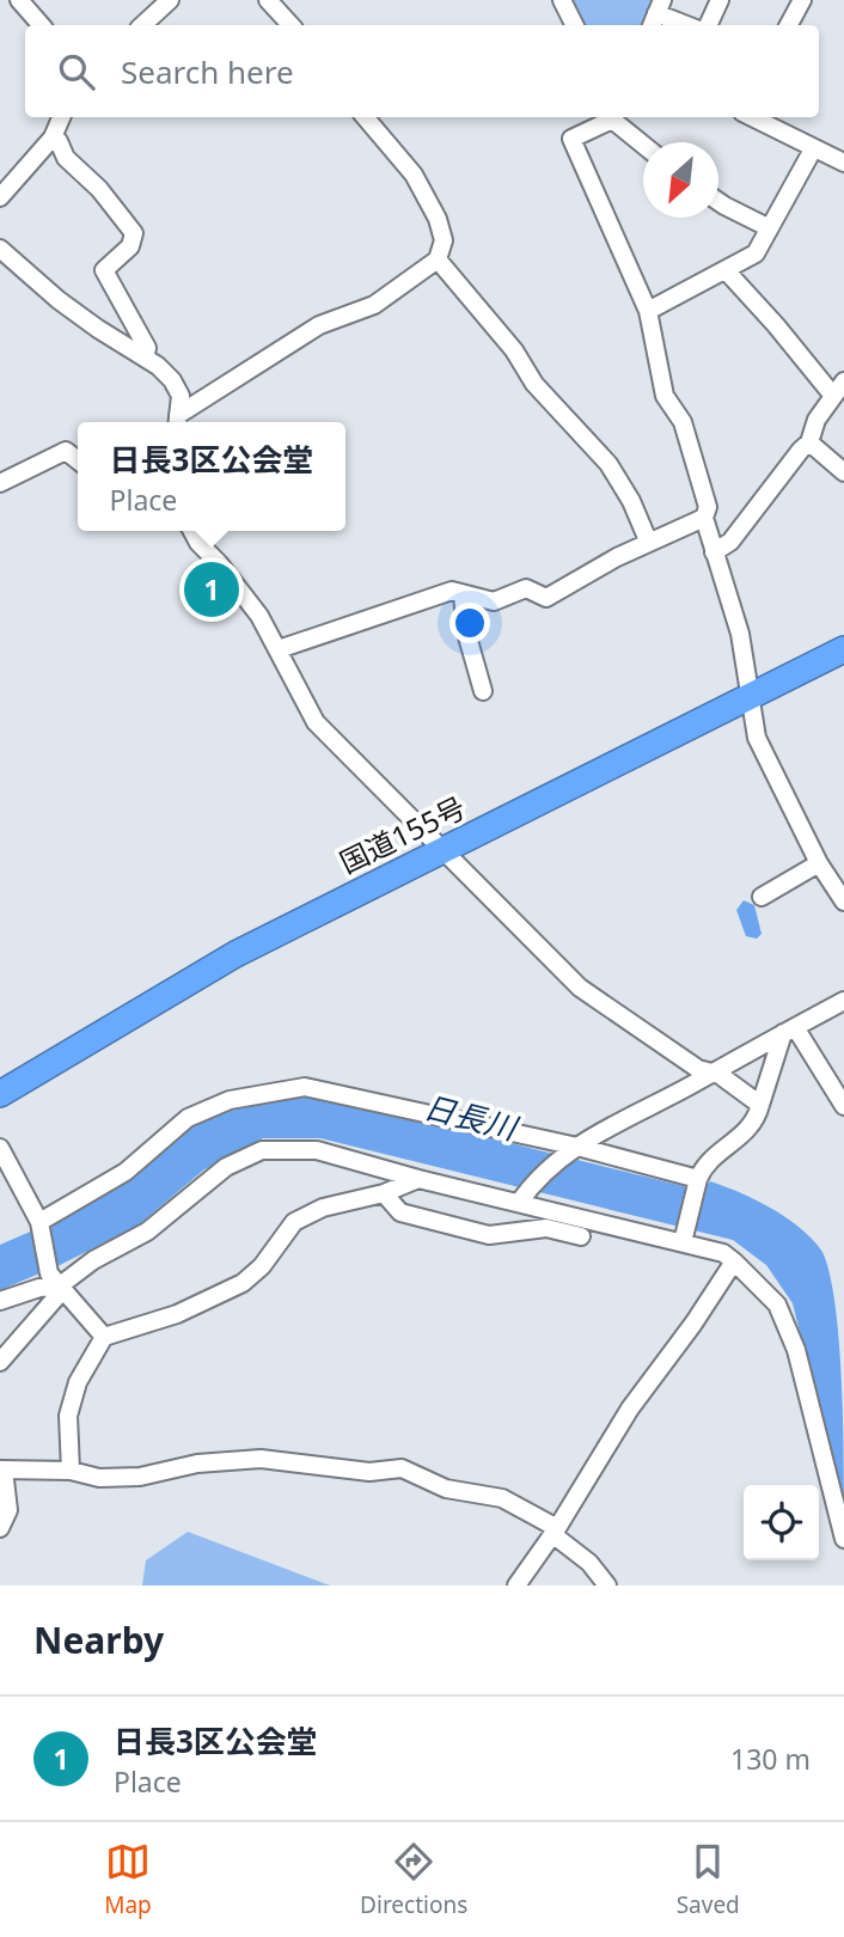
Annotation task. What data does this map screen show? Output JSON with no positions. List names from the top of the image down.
{
  "streets": {
    "highway": ["国道155号"]
  },
  "water": ["日長川"],
  "north": "bottom left",
  "page": {
    "search": "Search here",
    "popup": ["日長3区公会堂", "Place"],
    "pins": "1",
    "heading": "Nearby",
    "list": [
      {
        "mark": "1",
        "name": "日長3区公会堂",
        "note": "Place",
        "value": "130 m"
      }
    ],
    "nav": ["Map", "Directions", "Saved"]
  }
}
